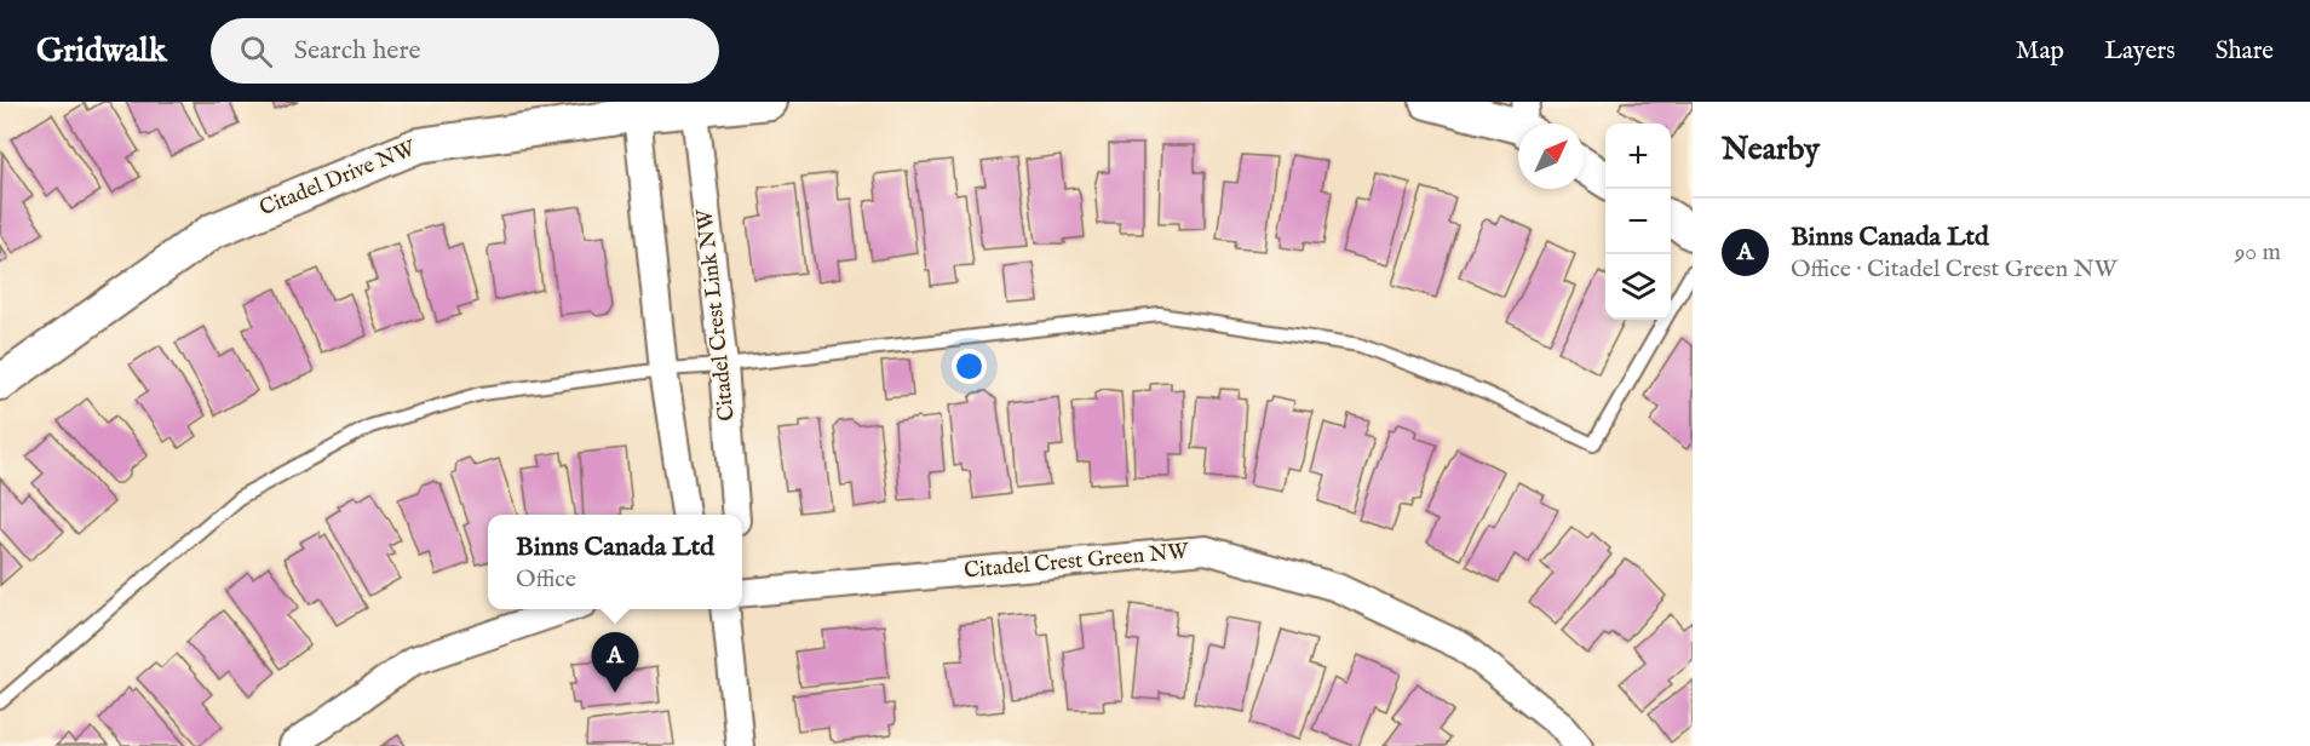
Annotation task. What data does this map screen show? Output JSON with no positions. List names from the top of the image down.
{
  "streets": {
    "street": ["Citadel Drive NW", "Citadel Crest Link NW", "Citadel Crest Green NW"]
  },
  "crossings": [
    ["Citadel Drive NW", "Citadel Crest Link NW"]
  ],
  "north": "top right",
  "page": {
    "header": "Gridwalk",
    "search": "Search here",
    "nav": ["Map", "Layers", "Share"],
    "heading": "Nearby",
    "map_buttons": ["+", "−"],
    "list": [
      {
        "mark": "A",
        "name": "Binns Canada Ltd",
        "note": "Office · Citadel Crest Green NW",
        "value": "90 m"
      }
    ],
    "popup": ["Binns Canada Ltd", "Office"],
    "pins": "A"
  }
}
